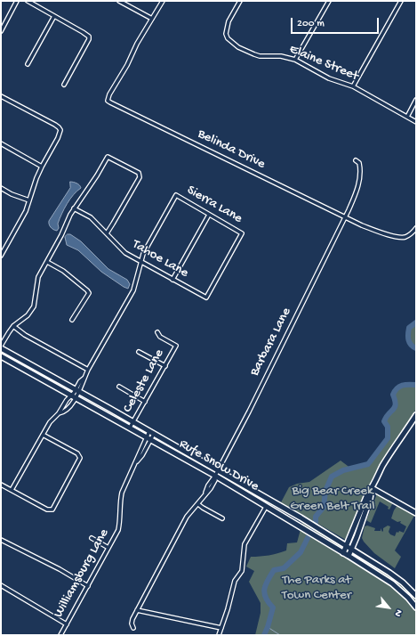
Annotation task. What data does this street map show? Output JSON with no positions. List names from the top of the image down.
{
  "streets": {
    "main road": ["Rufe Snow Drive"],
    "street": [
      "Elaine Street",
      "Belinda Drive",
      "Sierra Lane",
      "Tahoe Lane",
      "Barbara Lane",
      "Celeste Lane",
      "Williamsburg Lane"
    ]
  },
  "crossings": [
    ["Belinda Drive", "Barbara Lane"],
    ["Sierra Lane", "Tahoe Lane"],
    ["Barbara Lane", "Rufe Snow Drive"],
    ["Celeste Lane", "Rufe Snow Drive"],
    ["Rufe Snow Drive", "Williamsburg Lane"]
  ],
  "parks": ["Big Bear Creek Green Belt Trail", "The Parks at Town Center"],
  "scale_bar": "200 m",
  "north": "bottom right"
}
